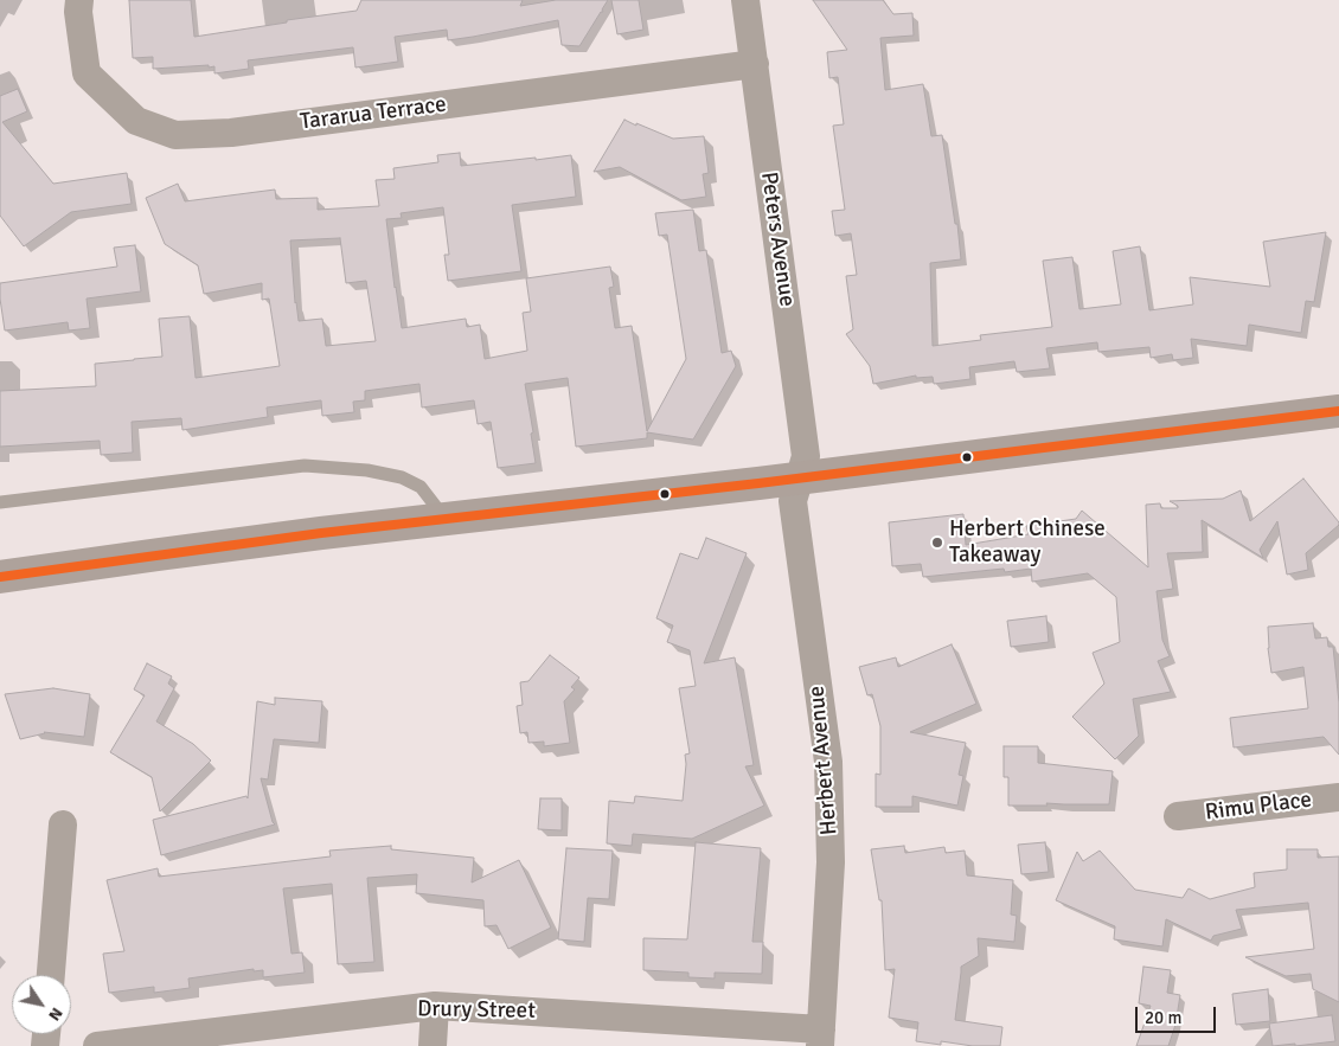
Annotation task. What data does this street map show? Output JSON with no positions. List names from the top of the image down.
{
  "streets": {
    "street": [
      "Tararua Terrace",
      "Peters Avenue",
      "Herbert Avenue",
      "Rimu Place",
      "Drury Street"
    ]
  },
  "crossings": [
    ["Tararua Terrace", "Peters Avenue"],
    ["Peters Avenue", "Herbert Avenue"],
    ["Herbert Avenue", "Drury Street"]
  ],
  "places": ["Herbert Chinese Takeaway"],
  "scale_bar": "20 m",
  "north": "bottom right"
}
